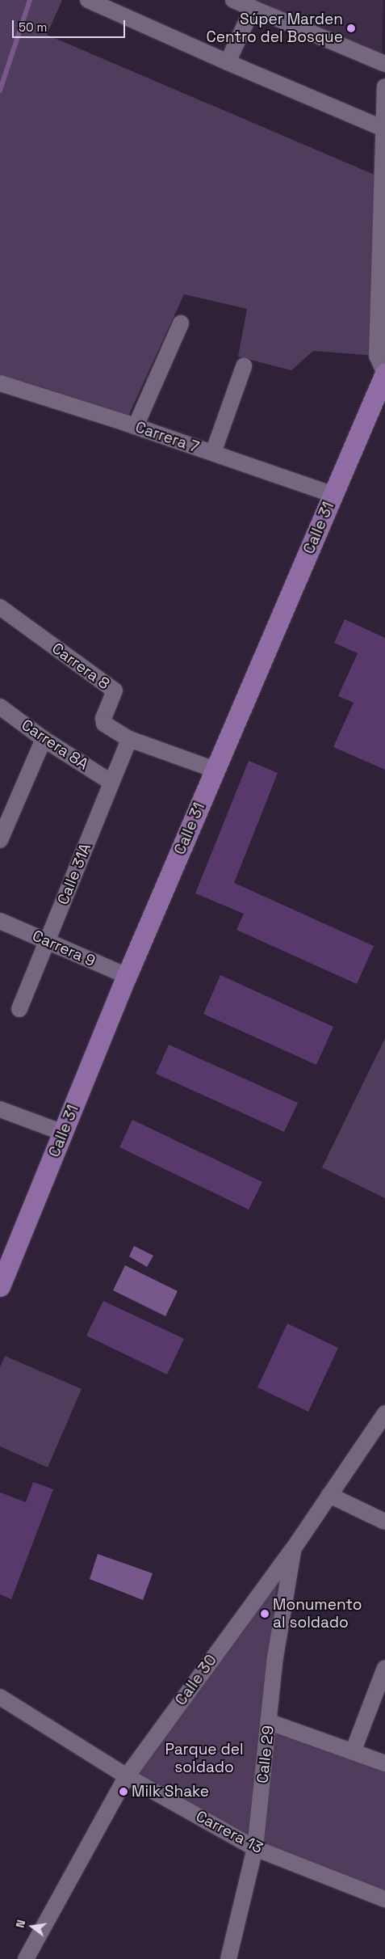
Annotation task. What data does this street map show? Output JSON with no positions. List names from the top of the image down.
{
  "streets": {
    "main road": ["Calle 31"],
    "street": [
      "Carrera 7",
      "Carrera 8",
      "Carrera 8A",
      "Calle 31A",
      "Carrera 9",
      "Calle 30",
      "Calle 29",
      "Carrera 13"
    ]
  },
  "crossings": [
    ["Carrera 7", "Calle 31"],
    ["Calle 31", "Carrera 8"],
    ["Calle 31", "Carrera 9"],
    ["Carrera 8", "Calle 31A"],
    ["Carrera 8A", "Calle 31A"],
    ["Calle 31A", "Carrera 9"],
    ["Calle 30", "Calle 29"],
    ["Calle 30", "Carrera 13"],
    ["Calle 29", "Carrera 13"]
  ],
  "parks": ["Parque del soldado"],
  "places": ["Súper Marden Centro del Bosque", "Monumento al soldado", "Milk Shake"],
  "scale_bar": "50 m",
  "north": "left"
}
